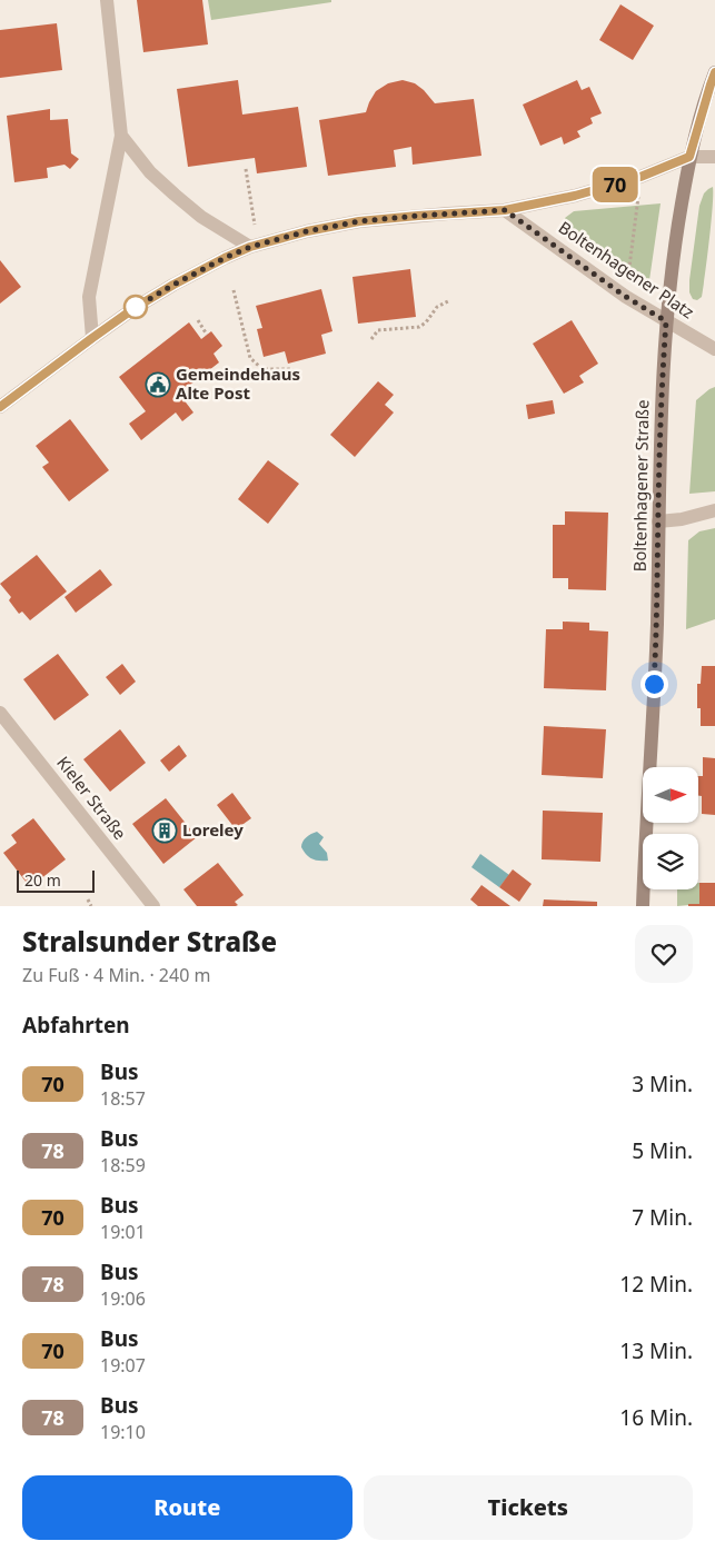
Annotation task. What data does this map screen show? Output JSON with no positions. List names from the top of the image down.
{
  "streets": {
    "street": ["Boltenhagener Platz", "Boltenhagener Straße", "Kieler Straße"]
  },
  "crossings": [
    ["Boltenhagener Platz", "Boltenhagener Straße"]
  ],
  "places": {
    "public building": ["Gemeindehaus Alte Post"],
    "building": ["Loreley"]
  },
  "lines": ["bus line 70"],
  "scale_bar": "20 m",
  "north": "right",
  "page": {
    "on_map": "70",
    "scale": "20 m",
    "heading": [
      ["Stralsunder Straße", "Zu Fuß · 4 Min. · 240 m"],
      "Abfahrten"
    ],
    "list": [
      {
        "mark": "70",
        "name": "Bus",
        "note": "18:57",
        "value": "3 Min."
      },
      {
        "mark": "78",
        "name": "Bus",
        "note": "18:59",
        "value": "5 Min."
      },
      {
        "mark": "70",
        "name": "Bus",
        "note": "19:01",
        "value": "7 Min."
      },
      {
        "mark": "78",
        "name": "Bus",
        "note": "19:06",
        "value": "12 Min."
      },
      {
        "mark": "70",
        "name": "Bus",
        "note": "19:07",
        "value": "13 Min."
      },
      {
        "mark": "78",
        "name": "Bus",
        "note": "19:10",
        "value": "16 Min."
      }
    ],
    "buttons": ["Route", "Tickets"]
  }
}
